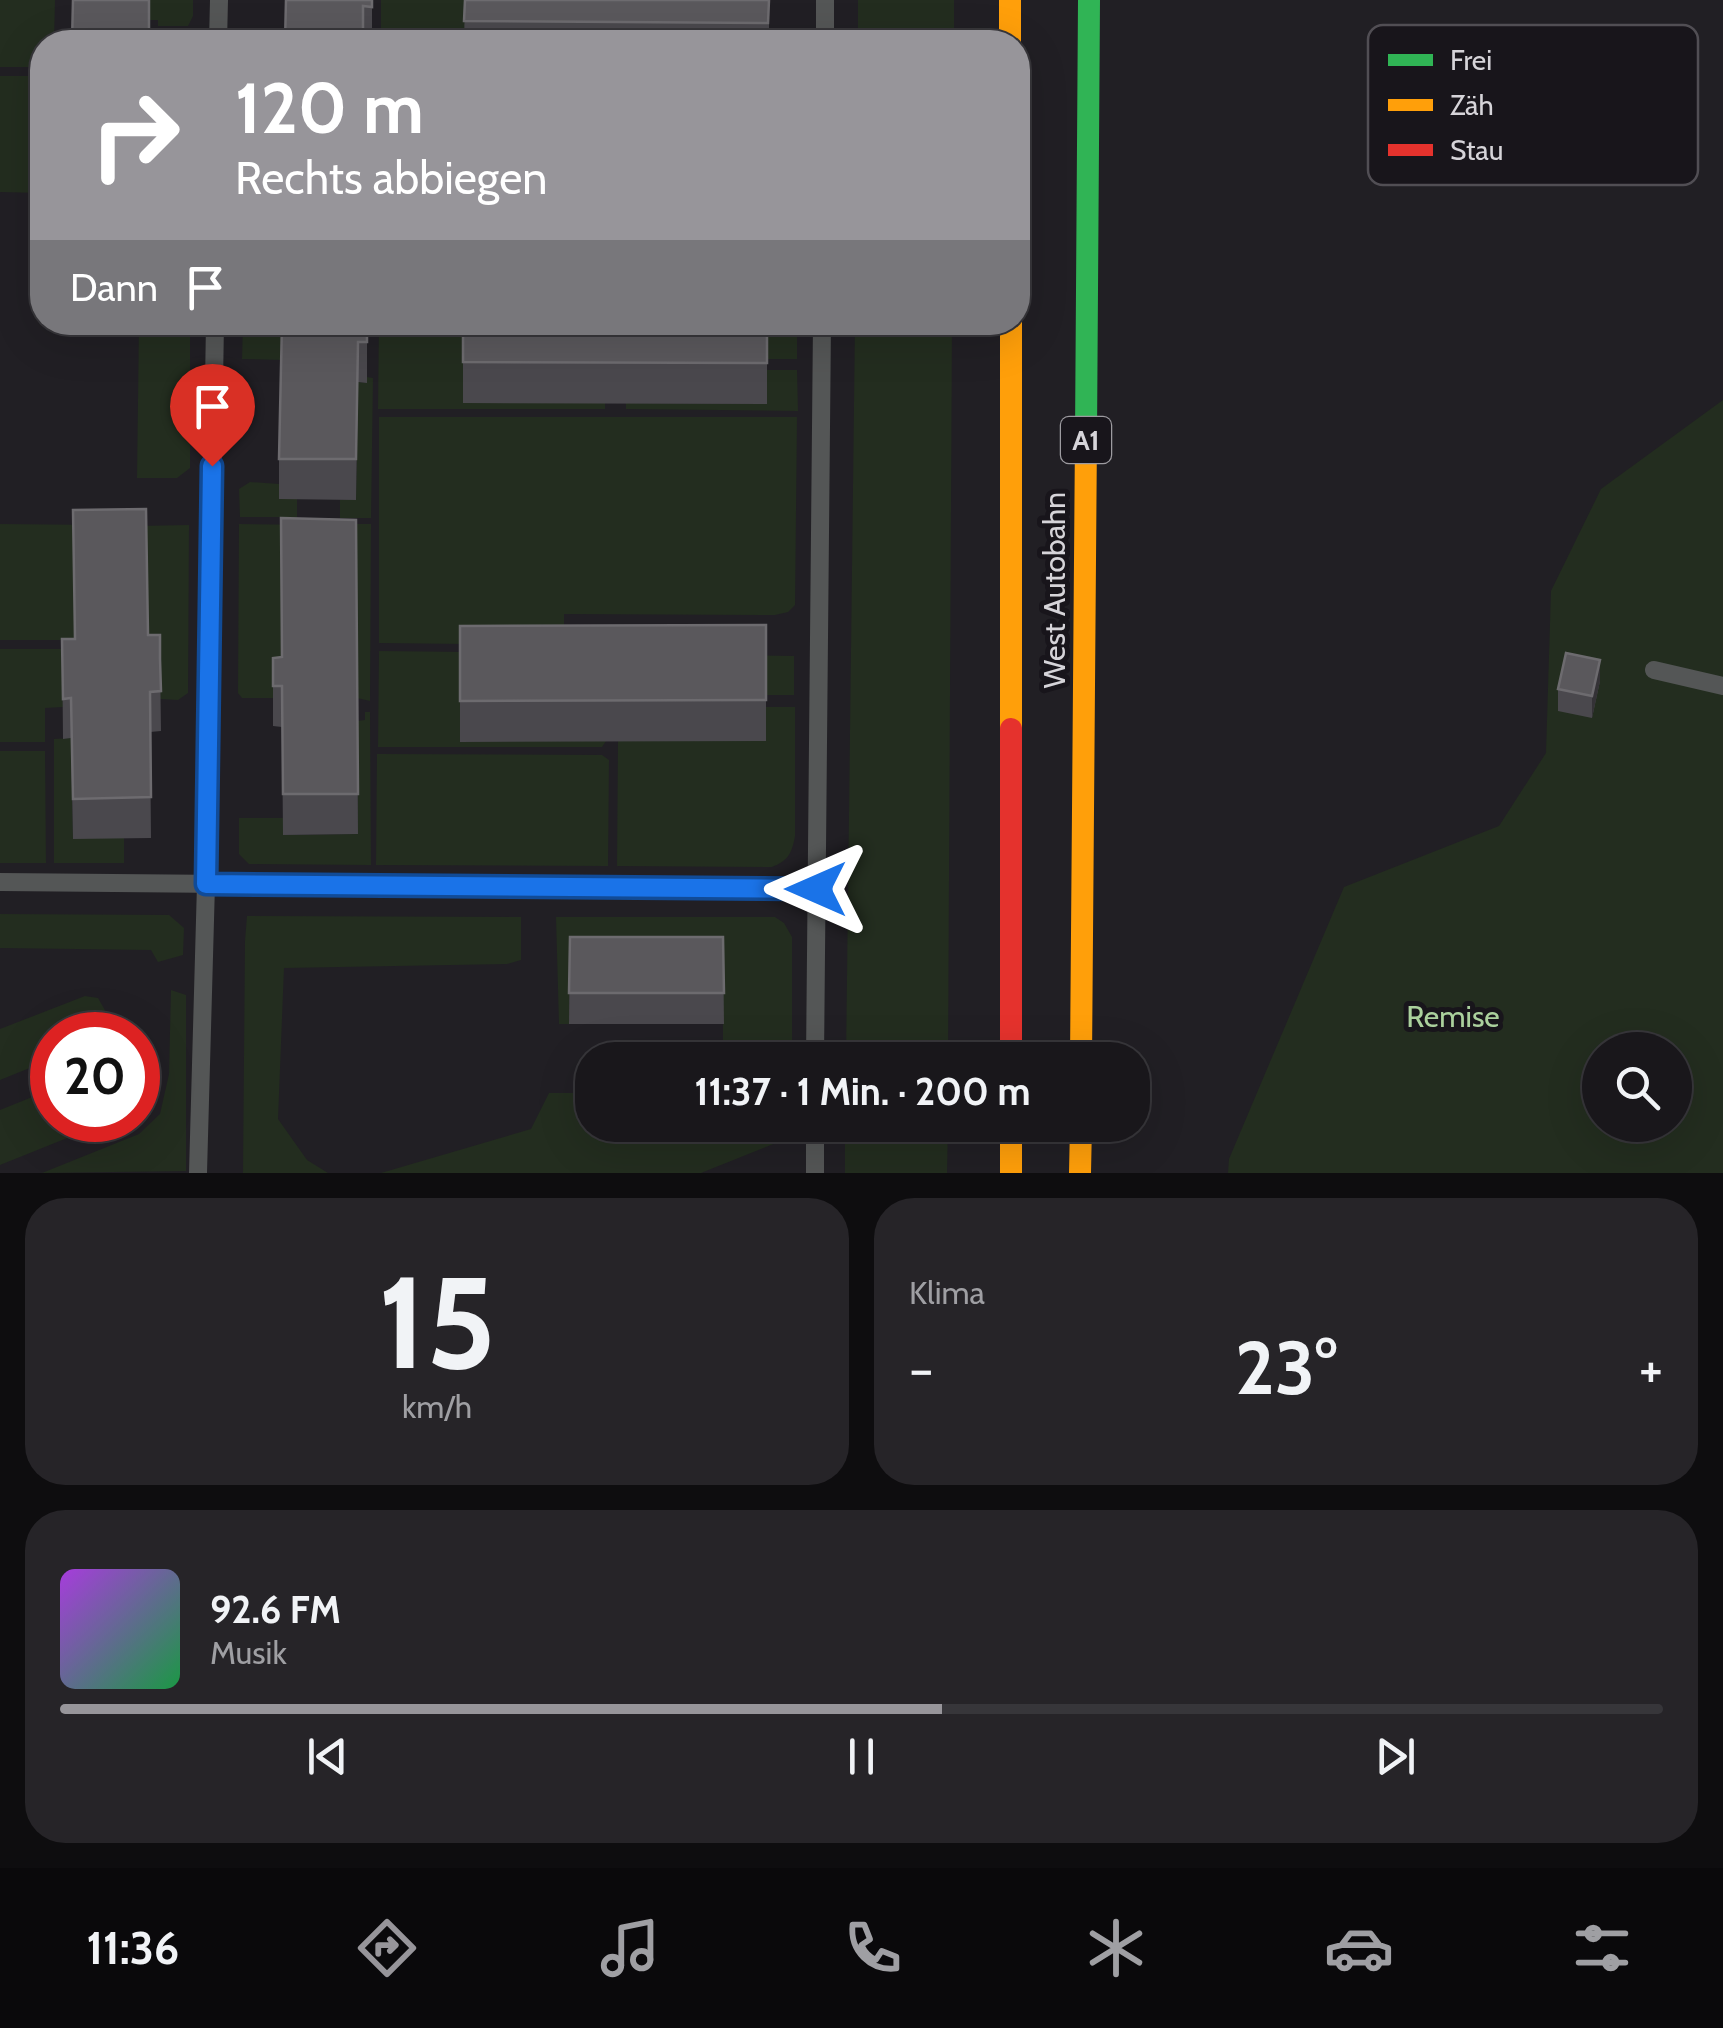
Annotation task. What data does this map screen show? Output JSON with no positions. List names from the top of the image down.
{
  "streets": {
    "highway": ["A1", "West Autobahn"]
  },
  "parks": ["Remise"],
  "legend": ["Frei", "Zäh", "Stau"],
  "page": {
    "turn": ["120 m", "Rechts abbiegen"],
    "then": "Dann",
    "limit": "20",
    "trip": "11:37 · 1 Min. · 200 m",
    "tile": [
      ["15", "km/h"],
      "Klima"
    ],
    "heat": ["−", "23°", "+"],
    "song": ["92.6 FM", "Musik"],
    "tabs": "11:36"
  }
}
